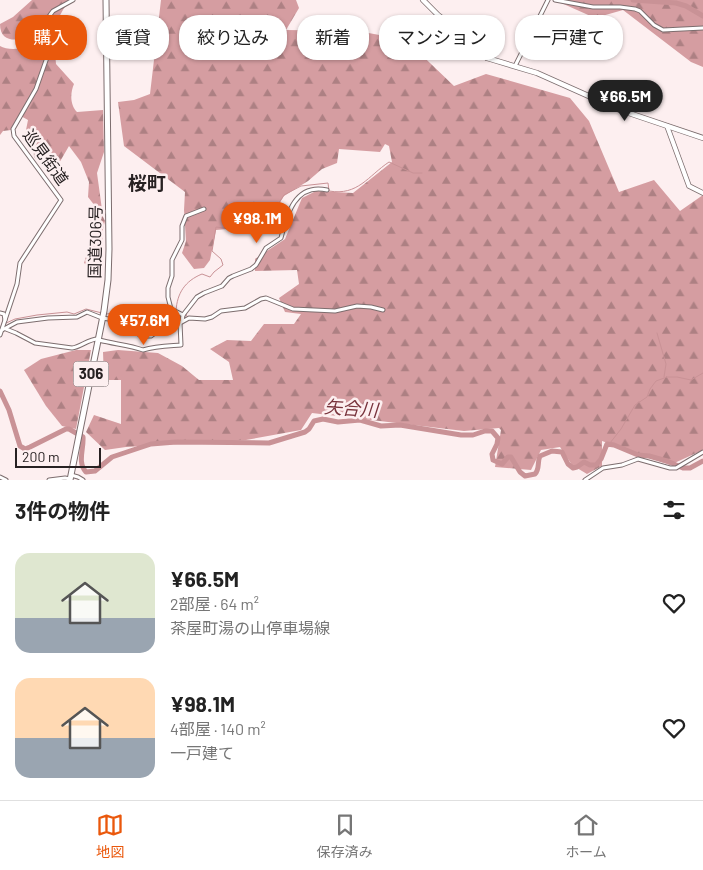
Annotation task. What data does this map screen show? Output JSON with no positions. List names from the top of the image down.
{
  "streets": {
    "highway": ["国道306号", "306"],
    "street": ["巡見街道"]
  },
  "districts": ["桜町"],
  "water": ["矢合川"],
  "scale_bar": "200 m",
  "page": {
    "chip": [
      "購入",
      "賃貸",
      "絞り込み",
      "新着",
      "マンション",
      "一戸建て"
    ],
    "price": ["¥66.5M", "¥98.1M", "¥57.6M"],
    "scale": "200 m",
    "heading": "3件の物件",
    "list": [
      {
        "name": "¥66.5M",
        "note": "2部屋 · 64 m² · 茶屋町湯の山停車場線"
      },
      {
        "name": "¥98.1M",
        "note": "4部屋 · 140 m² · 一戸建て"
      }
    ],
    "tabs": ["地図", "保存済み", "ホーム"]
  }
}
